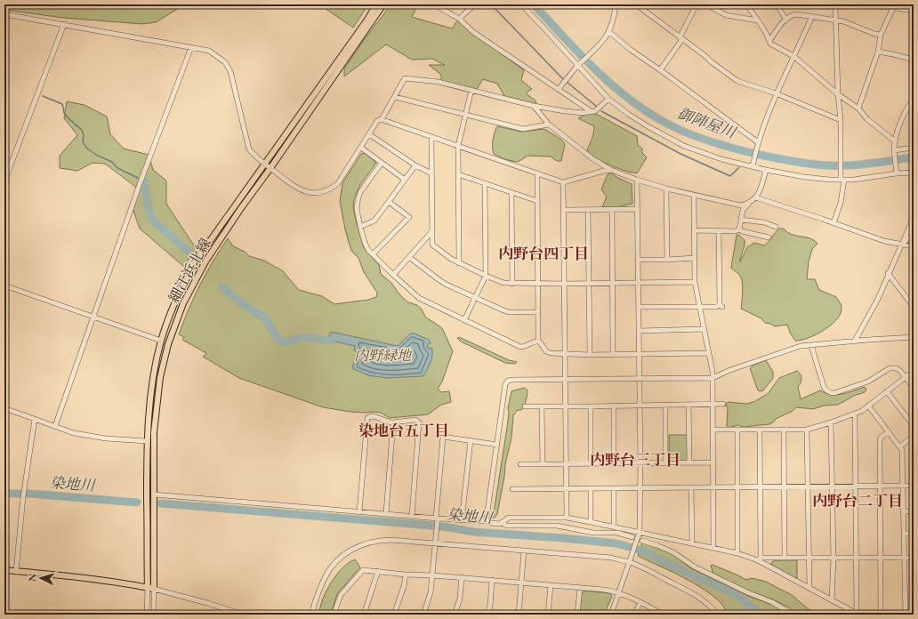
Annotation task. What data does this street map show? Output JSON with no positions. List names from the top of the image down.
{
  "streets": {
    "main road": ["細江浜北線"]
  },
  "districts": [
    "内野台四丁目",
    "染地台五丁目",
    "内野台三丁目",
    "内野台二丁目"
  ],
  "water": ["御陣屋川", "染地川"],
  "parks": ["内野緑地"],
  "north": "left"
}
